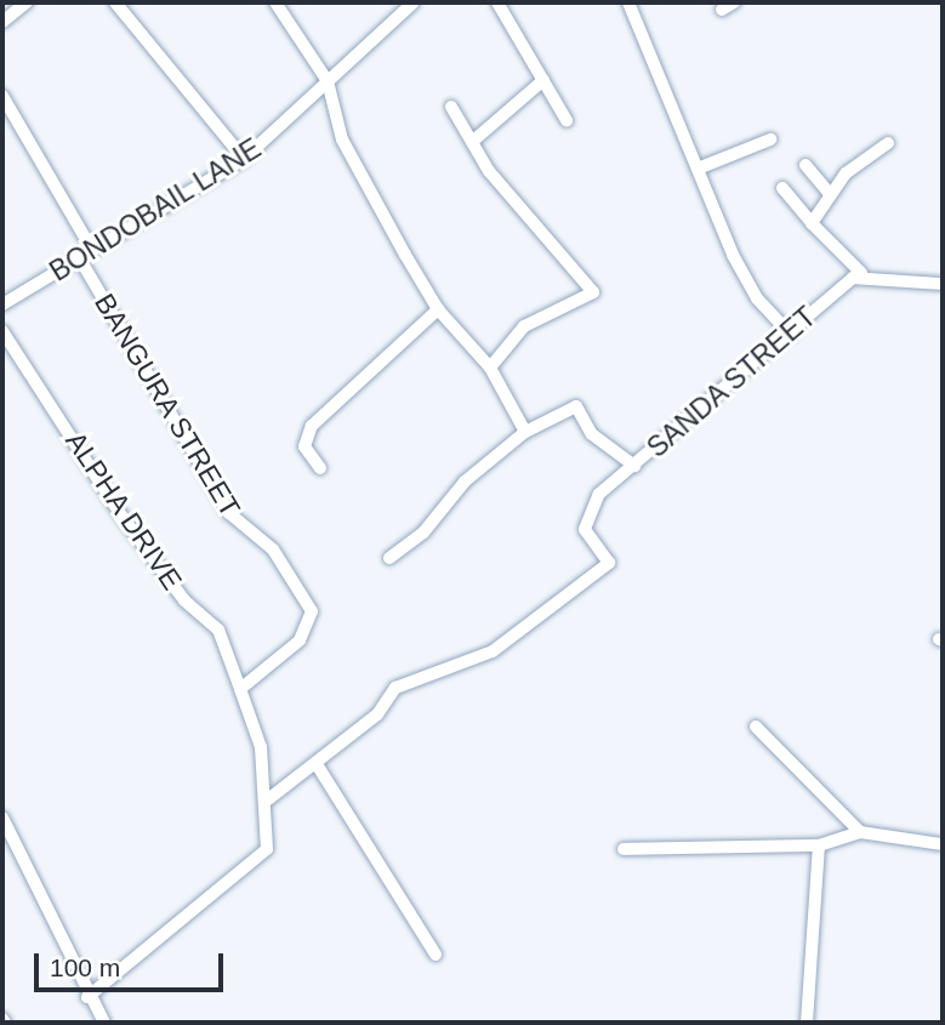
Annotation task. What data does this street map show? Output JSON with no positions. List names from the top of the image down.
{
  "streets": {
    "street": [
      "BONDOBAIL LANE",
      "SANDA STREET",
      "BANGURA STREET",
      "ALPHA DRIVE"
    ]
  },
  "crossings": [
    ["BONDOBAIL LANE", "BANGURA STREET"],
    ["BANGURA STREET", "ALPHA DRIVE"]
  ],
  "scale_bar": "100 m"
}
